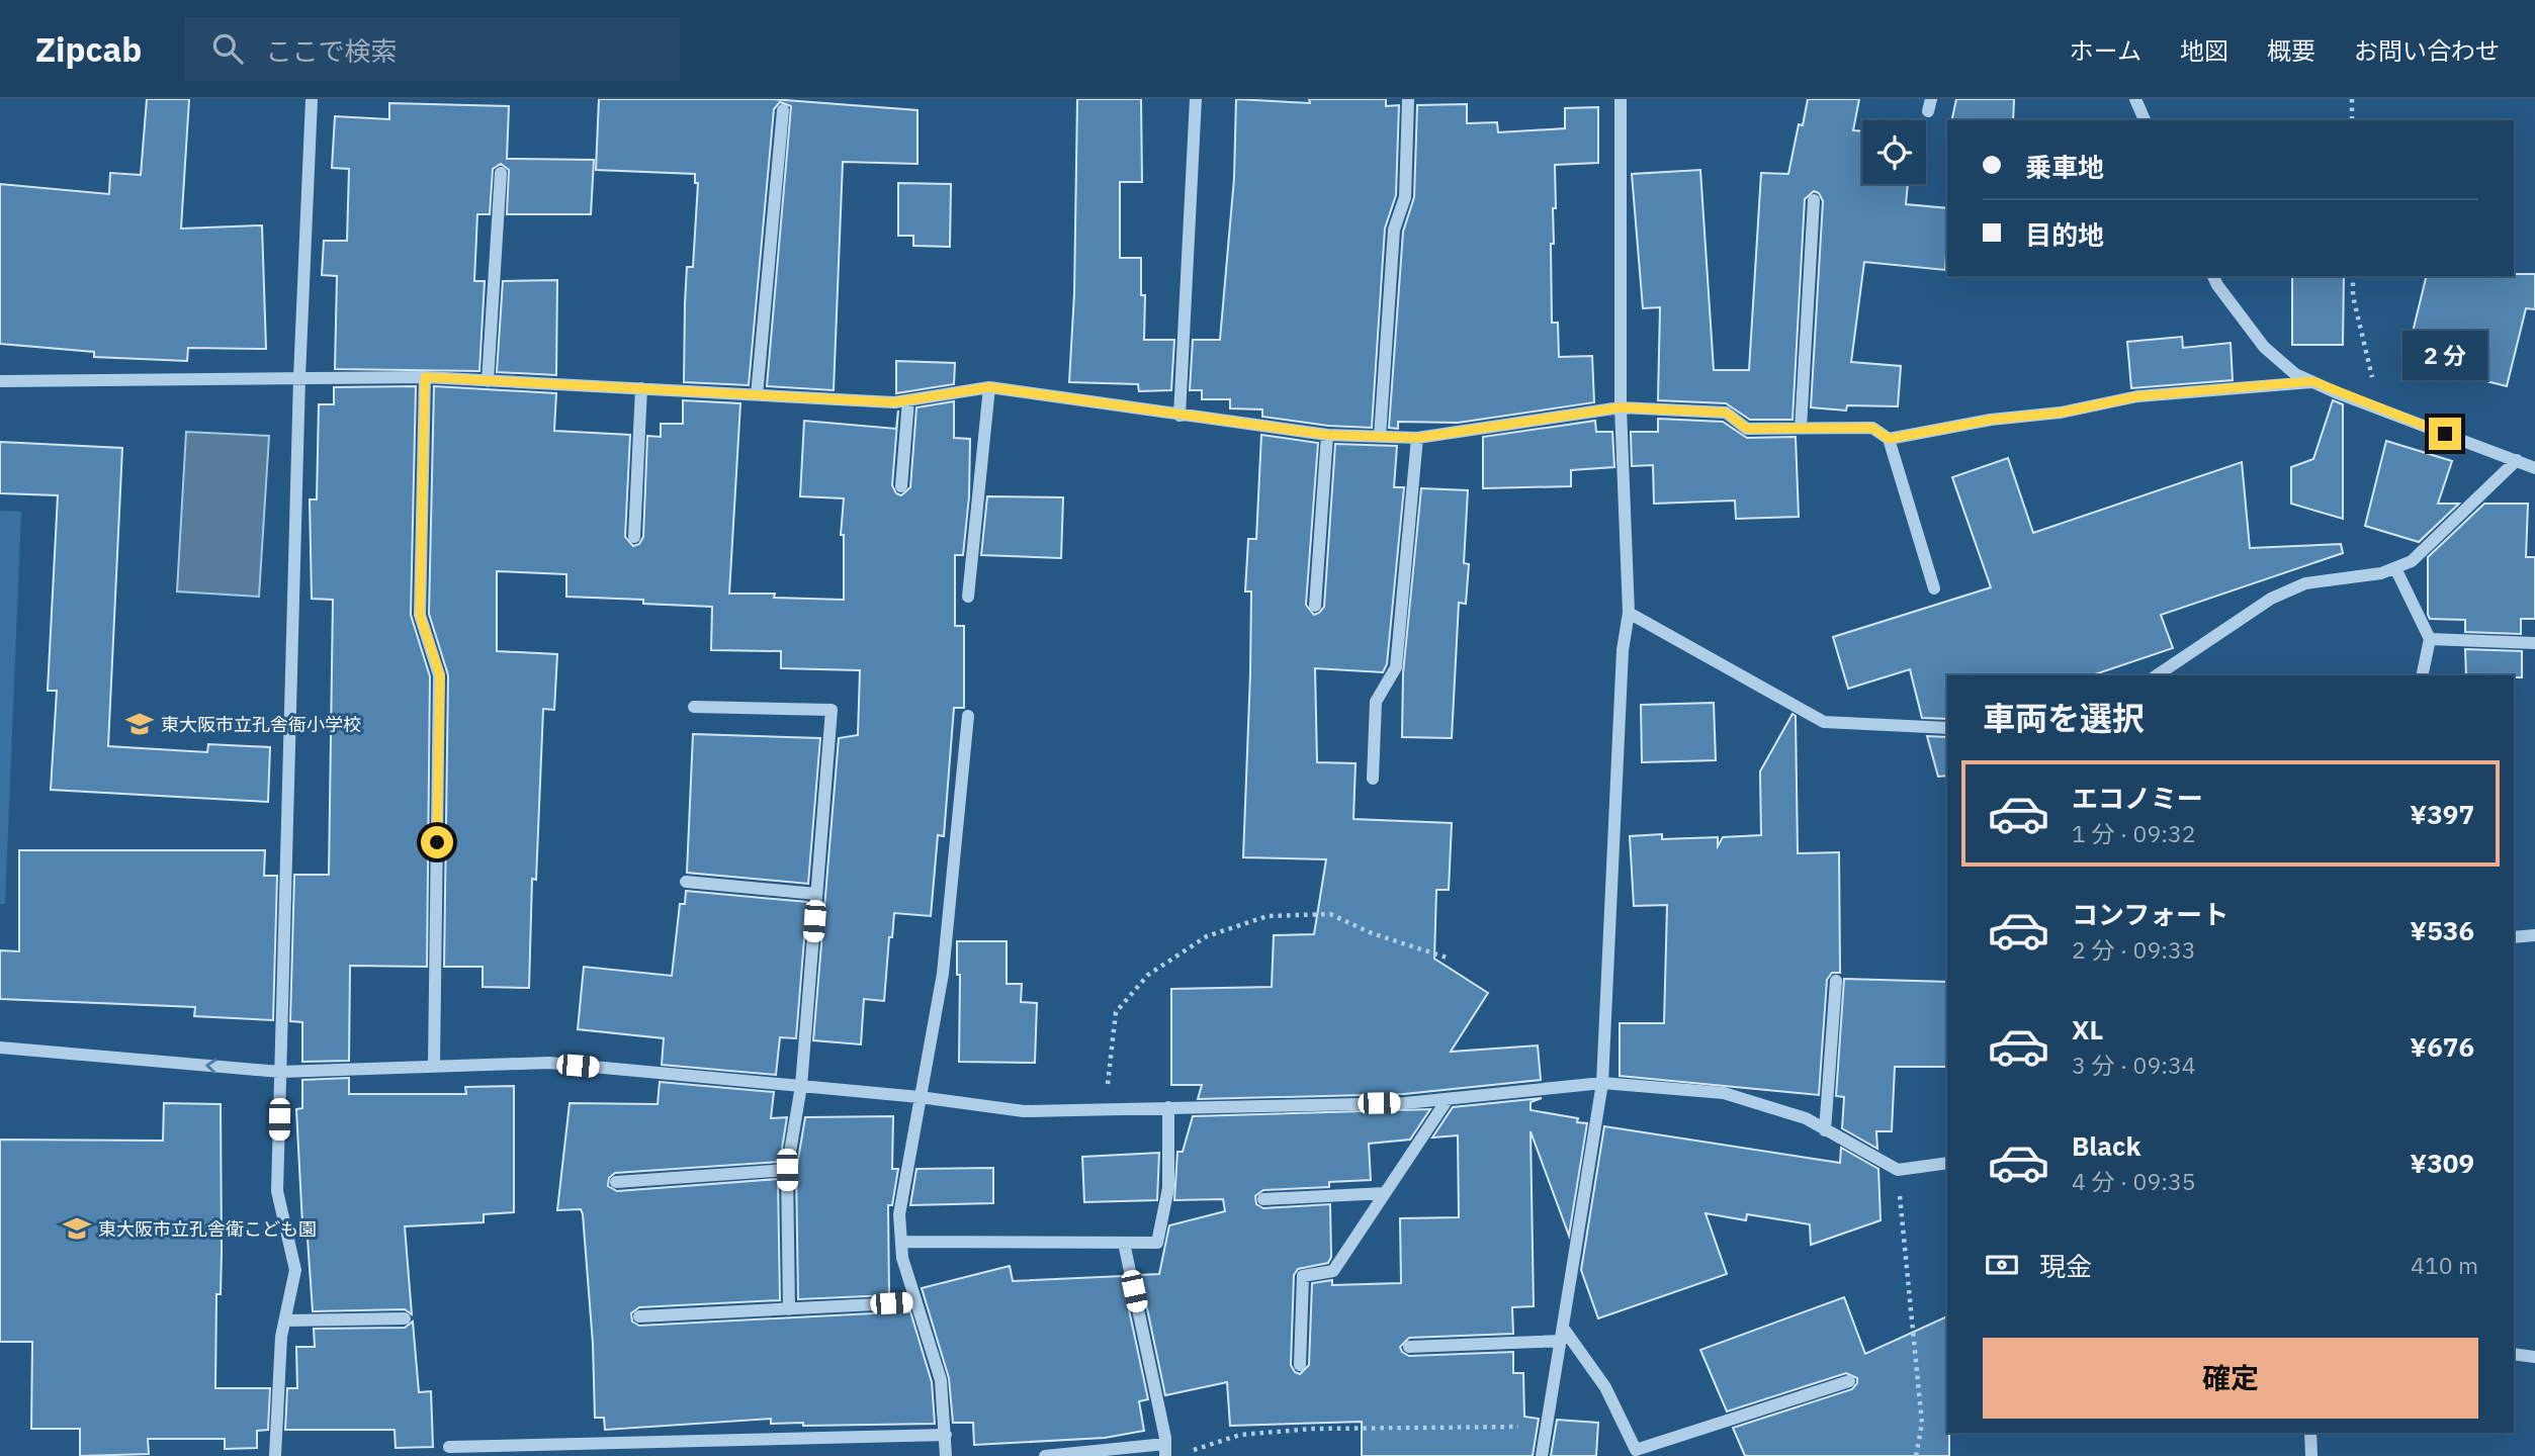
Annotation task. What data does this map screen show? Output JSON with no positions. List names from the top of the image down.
{
  "places": {
    "school or university": ["東大阪市立孔舎衙小学校", "東大阪市立孔舎衛こども園"]
  },
  "page": {
    "header": "Zipcab",
    "search": "ここで検索",
    "nav": [
      "ホーム",
      "地図",
      "概要",
      "お問い合わせ"
    ],
    "banner": ["乗車地", "目的地"],
    "bubble": "2 分",
    "heading": "車両を選択",
    "list": [
      {
        "name": "エコノミー",
        "note": "1 分 · 09:32",
        "value": "¥397"
      },
      {
        "name": "コンフォート",
        "note": "2 分 · 09:33",
        "value": "¥536"
      },
      {
        "name": "XL",
        "note": "3 分 · 09:34",
        "value": "¥676"
      },
      {
        "name": "Black",
        "note": "4 分 · 09:35",
        "value": "¥309"
      }
    ],
    "pay": ["現金", "410 m"],
    "buttons": "確定"
  }
}
